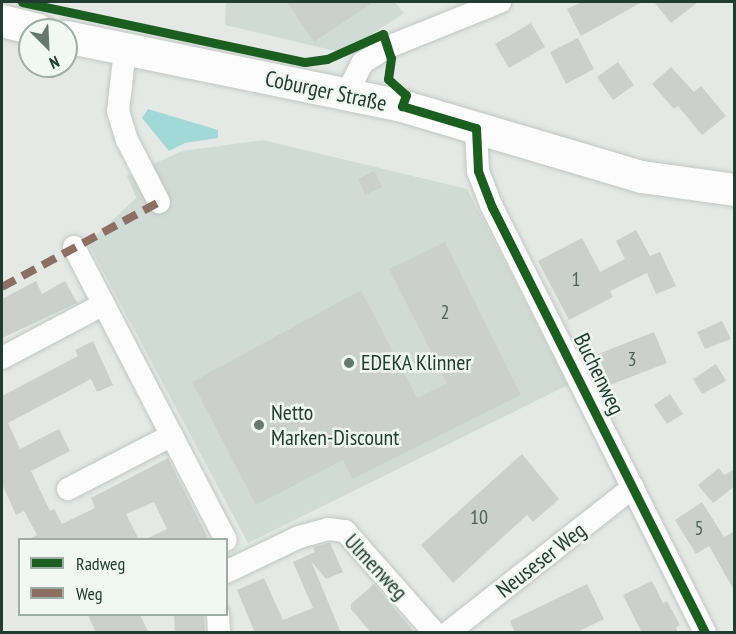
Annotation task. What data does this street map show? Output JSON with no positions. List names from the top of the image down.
{
  "streets": {
    "main road": ["Coburger Straße"],
    "street": ["Buchenweg", "Neuseser Weg", "Ulmenweg"]
  },
  "crossings": [
    ["Coburger Straße", "Buchenweg"],
    ["Buchenweg", "Neuseser Weg"]
  ],
  "places": ["EDEKA Klinner", "Netto Marken-Discount"],
  "house_numbers": [
    "1",
    "2",
    "3",
    "10",
    "5"
  ],
  "legend": ["Radweg", "Weg"],
  "north": "bottom right"
}
